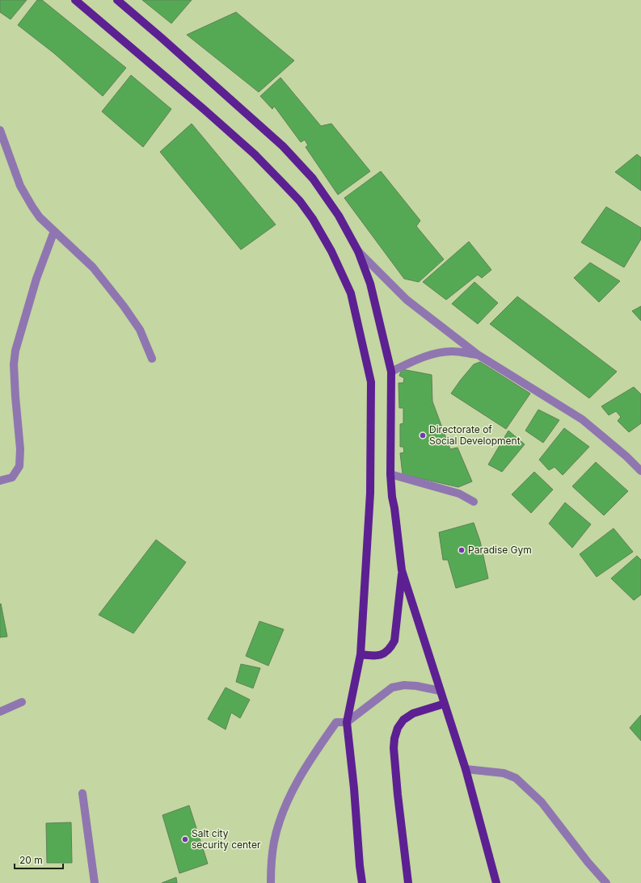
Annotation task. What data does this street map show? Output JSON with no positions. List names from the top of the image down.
{
  "places": ["Directorate of Social Development", "Paradise Gym", "Salt city security center"],
  "scale_bar": "20 m"
}
